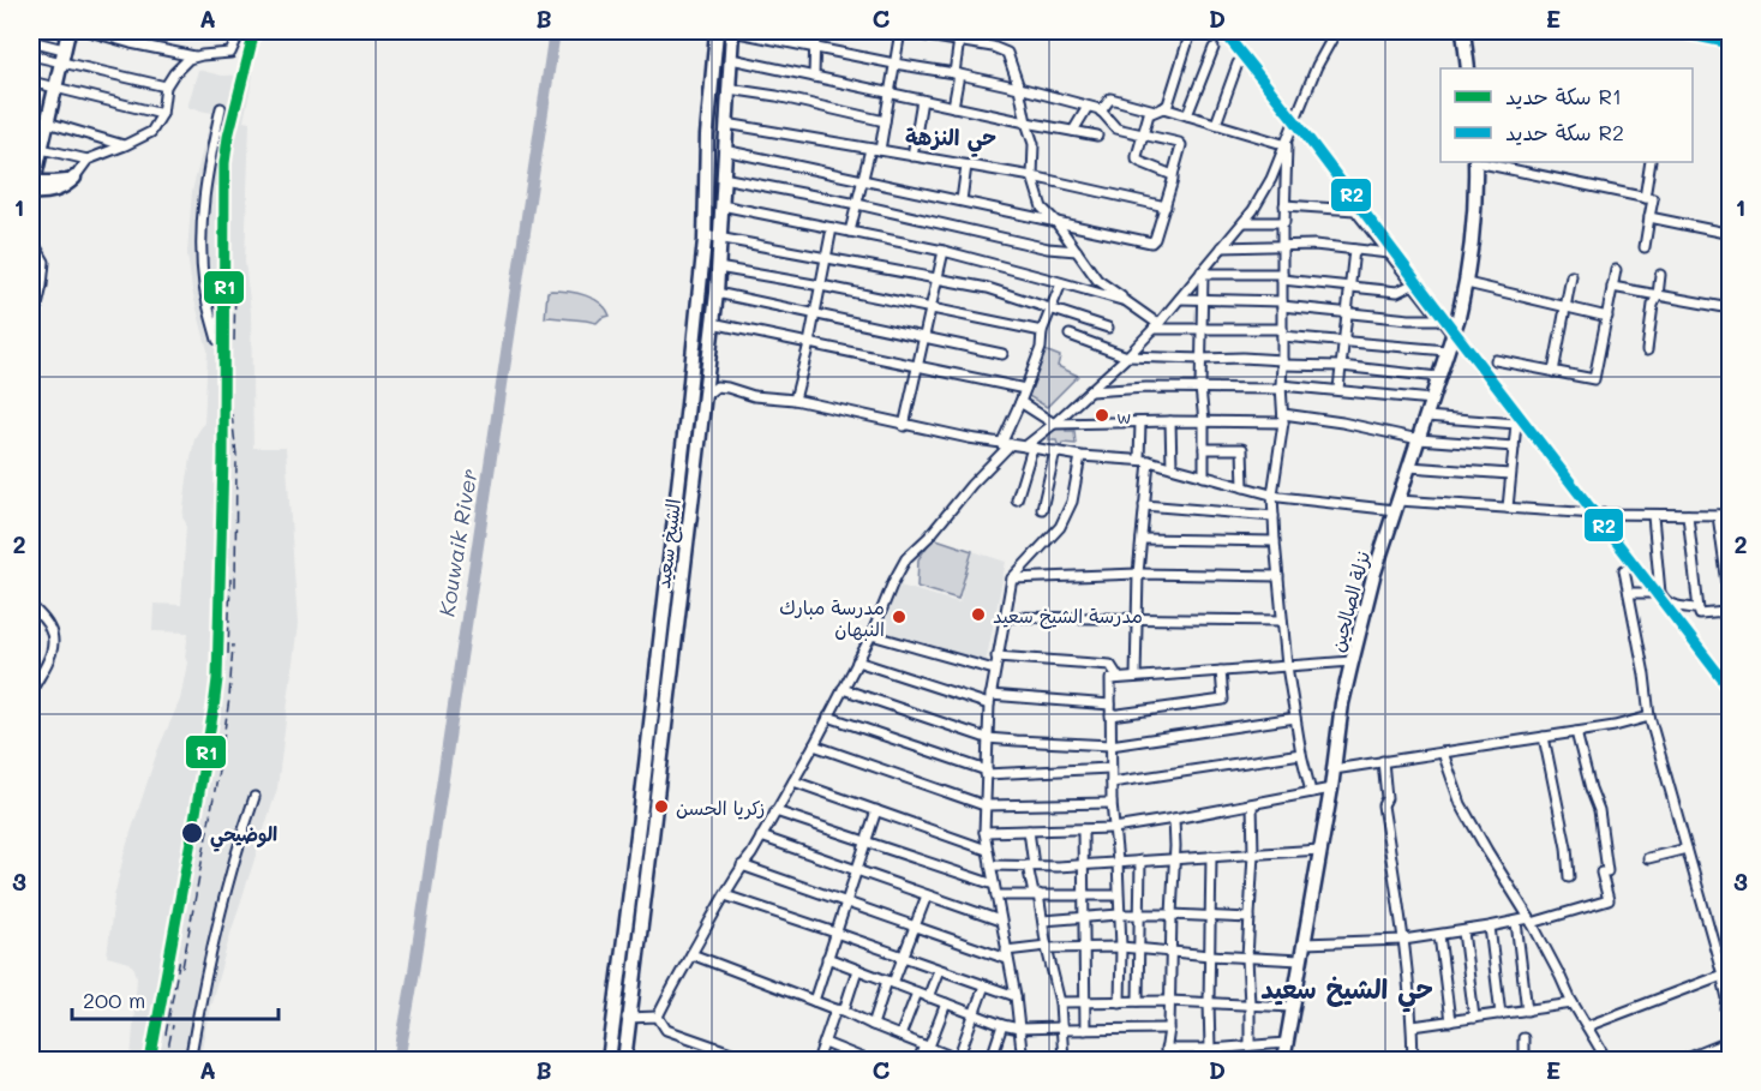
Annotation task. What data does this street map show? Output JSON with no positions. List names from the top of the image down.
{
  "streets": {
    "main road": ["الشيخ سعيد", "نزلة الصالحين"]
  },
  "districts": ["حي النزهة", "حي الشيخ سعيد"],
  "water": ["Kouwaik River"],
  "places": [
    "w",
    "مدرسة الشيخ سعيد",
    "مدرسة مبارك النبهان",
    "زكريا الحسن",
    "الوضيحي"
  ],
  "lines": ["rail line R1", "rail line R2"],
  "legend": ["سكة حديد R1", "سكة حديد R2"],
  "scale_bar": "200 m",
  "grid": {
    "columns": [
      "A",
      "B",
      "C",
      "D",
      "E"
    ],
    "rows": ["1", "2", "3"]
  }
}
